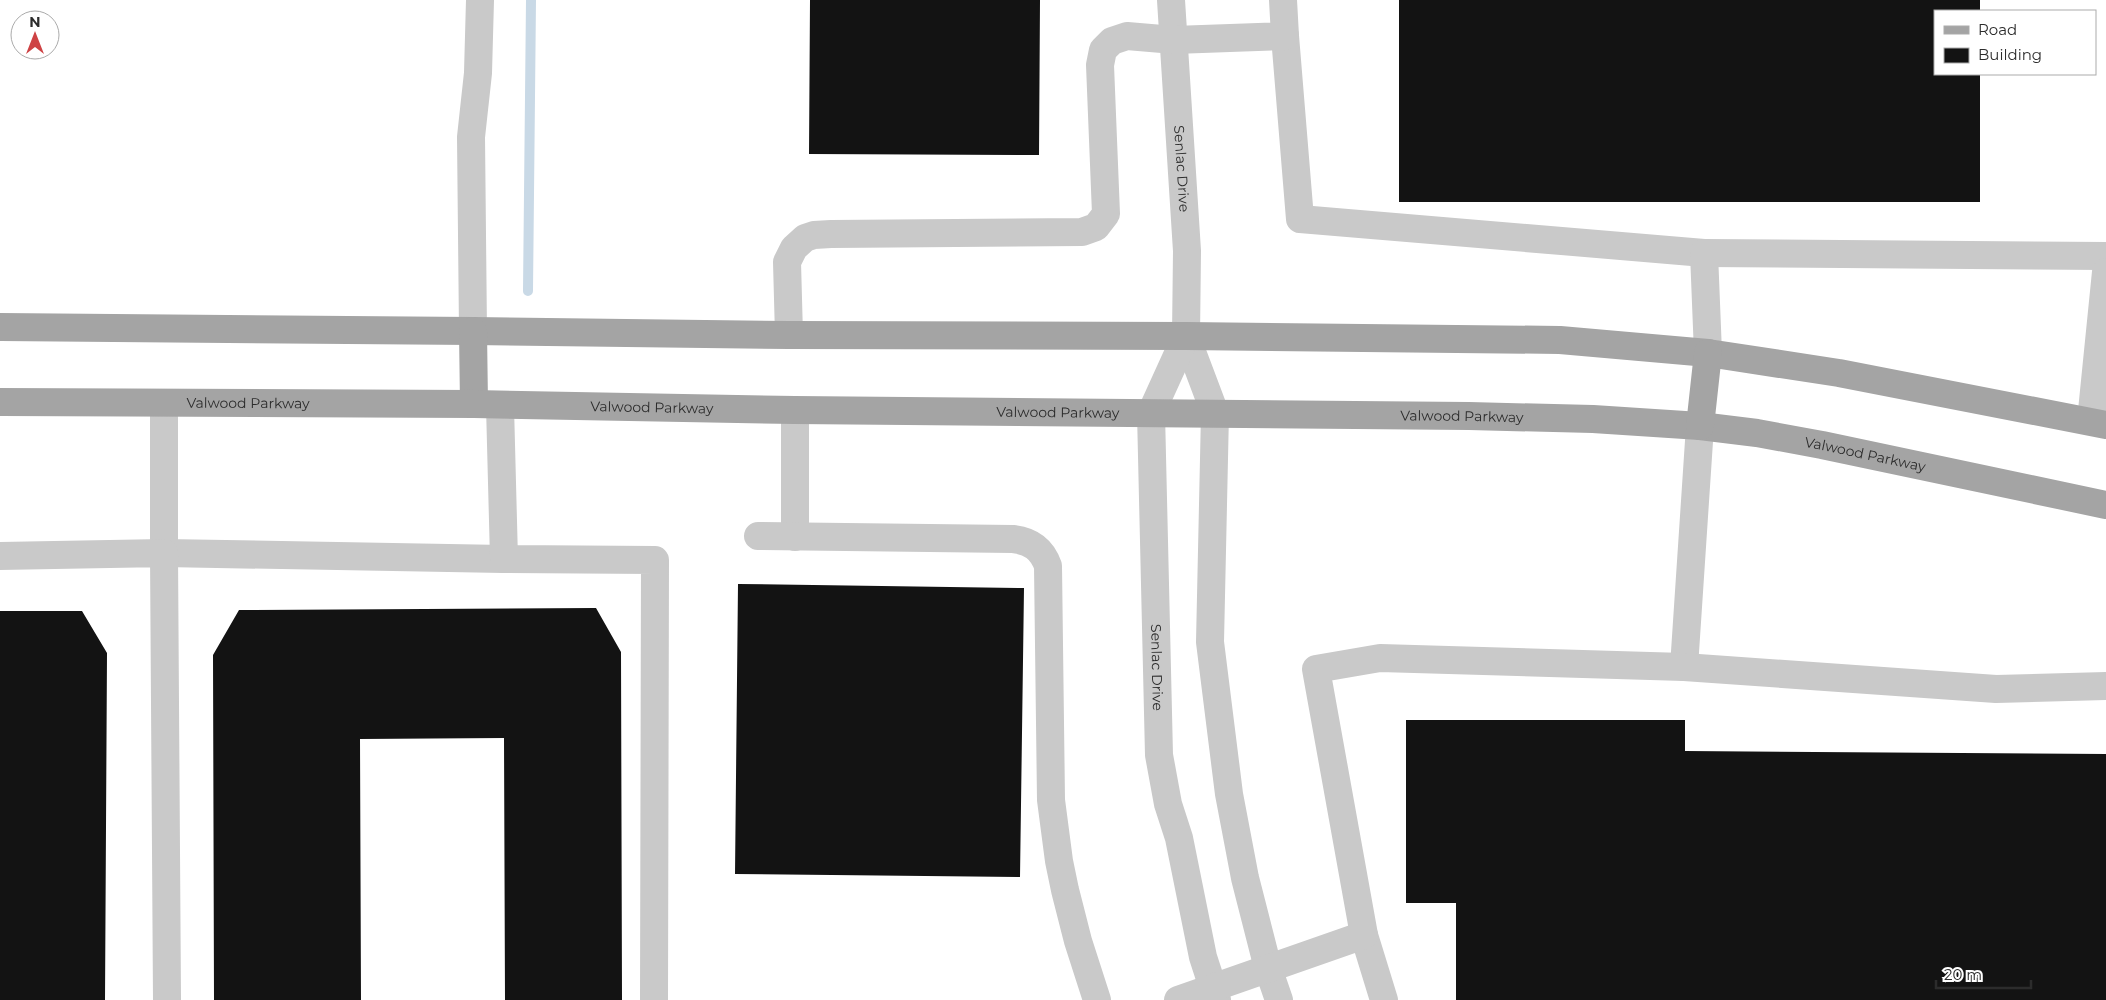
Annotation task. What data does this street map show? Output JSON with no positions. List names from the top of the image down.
{
  "streets": {
    "main road": ["Valwood Parkway"],
    "street": ["Senlac Drive"]
  },
  "crossings": [
    ["Senlac Drive", "Valwood Parkway"]
  ],
  "legend": ["Road", "Building"],
  "scale_bar": "20 m",
  "north": "top"
}
